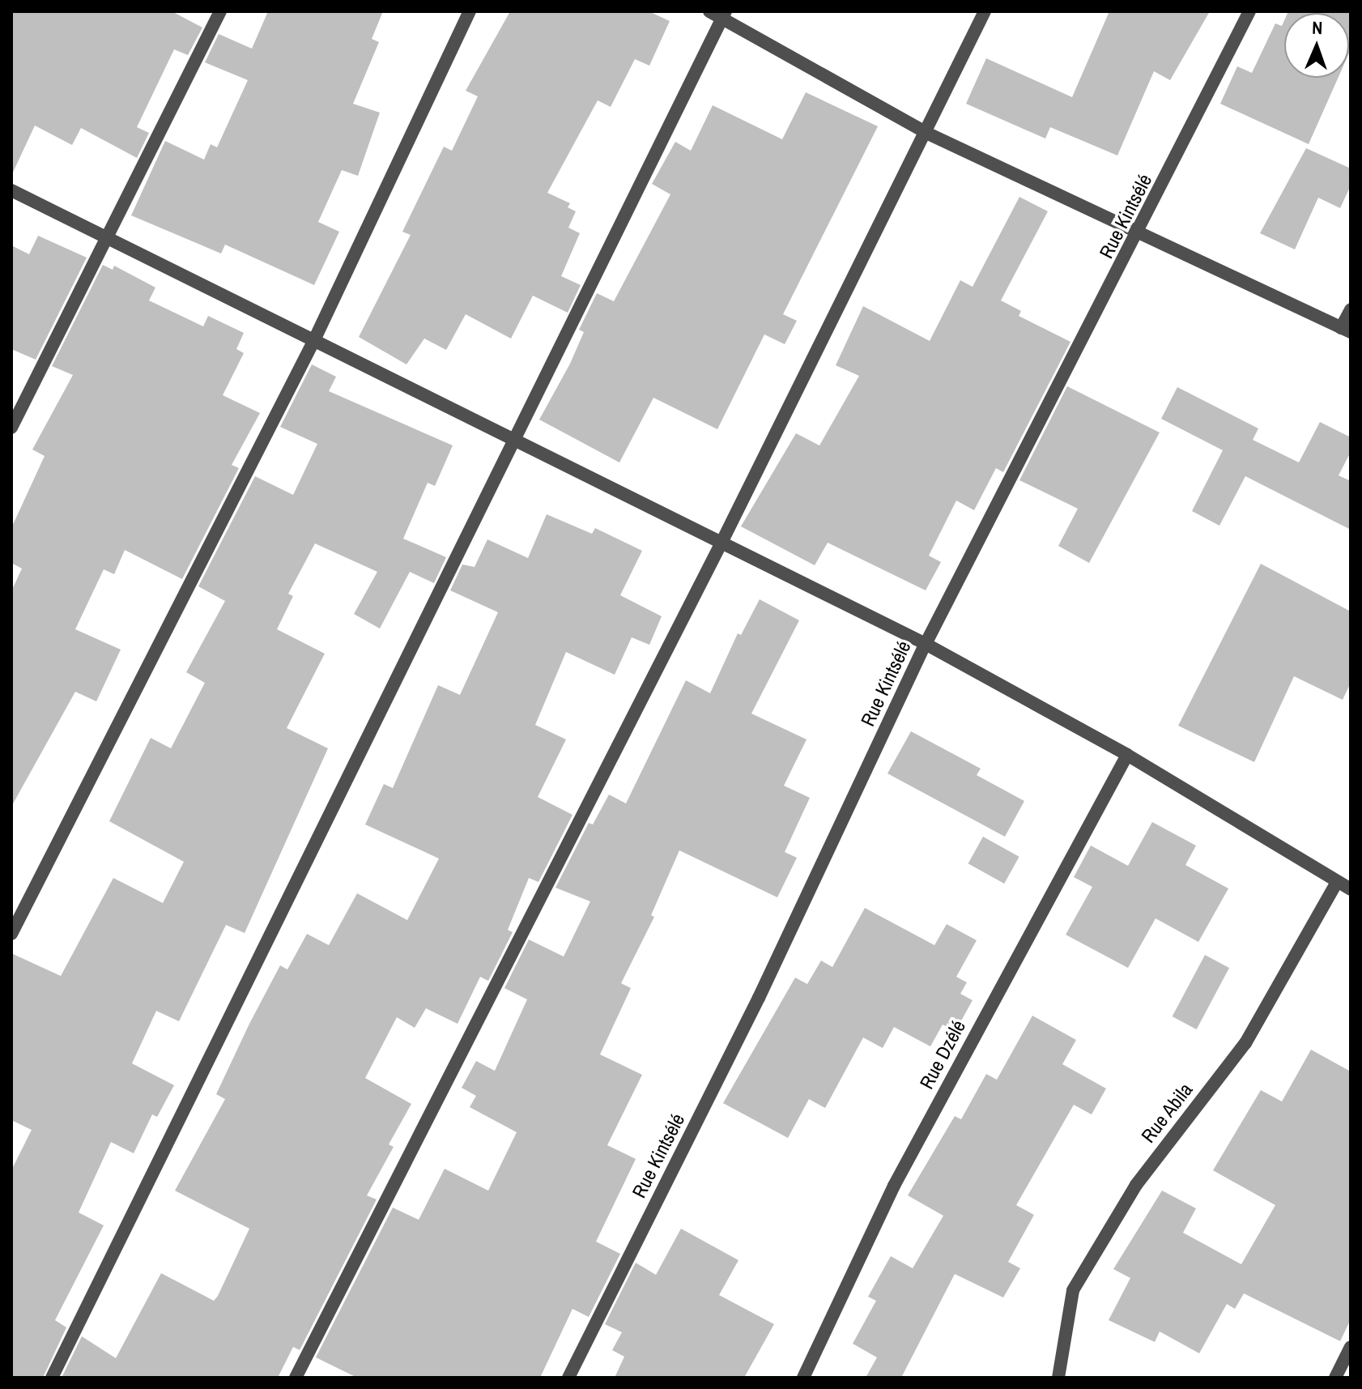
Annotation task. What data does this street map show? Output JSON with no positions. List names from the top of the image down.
{
  "streets": {
    "street": ["Rue Kintsélé", "Rue Dzélé", "Rue Abila"]
  },
  "north": "top"
}
